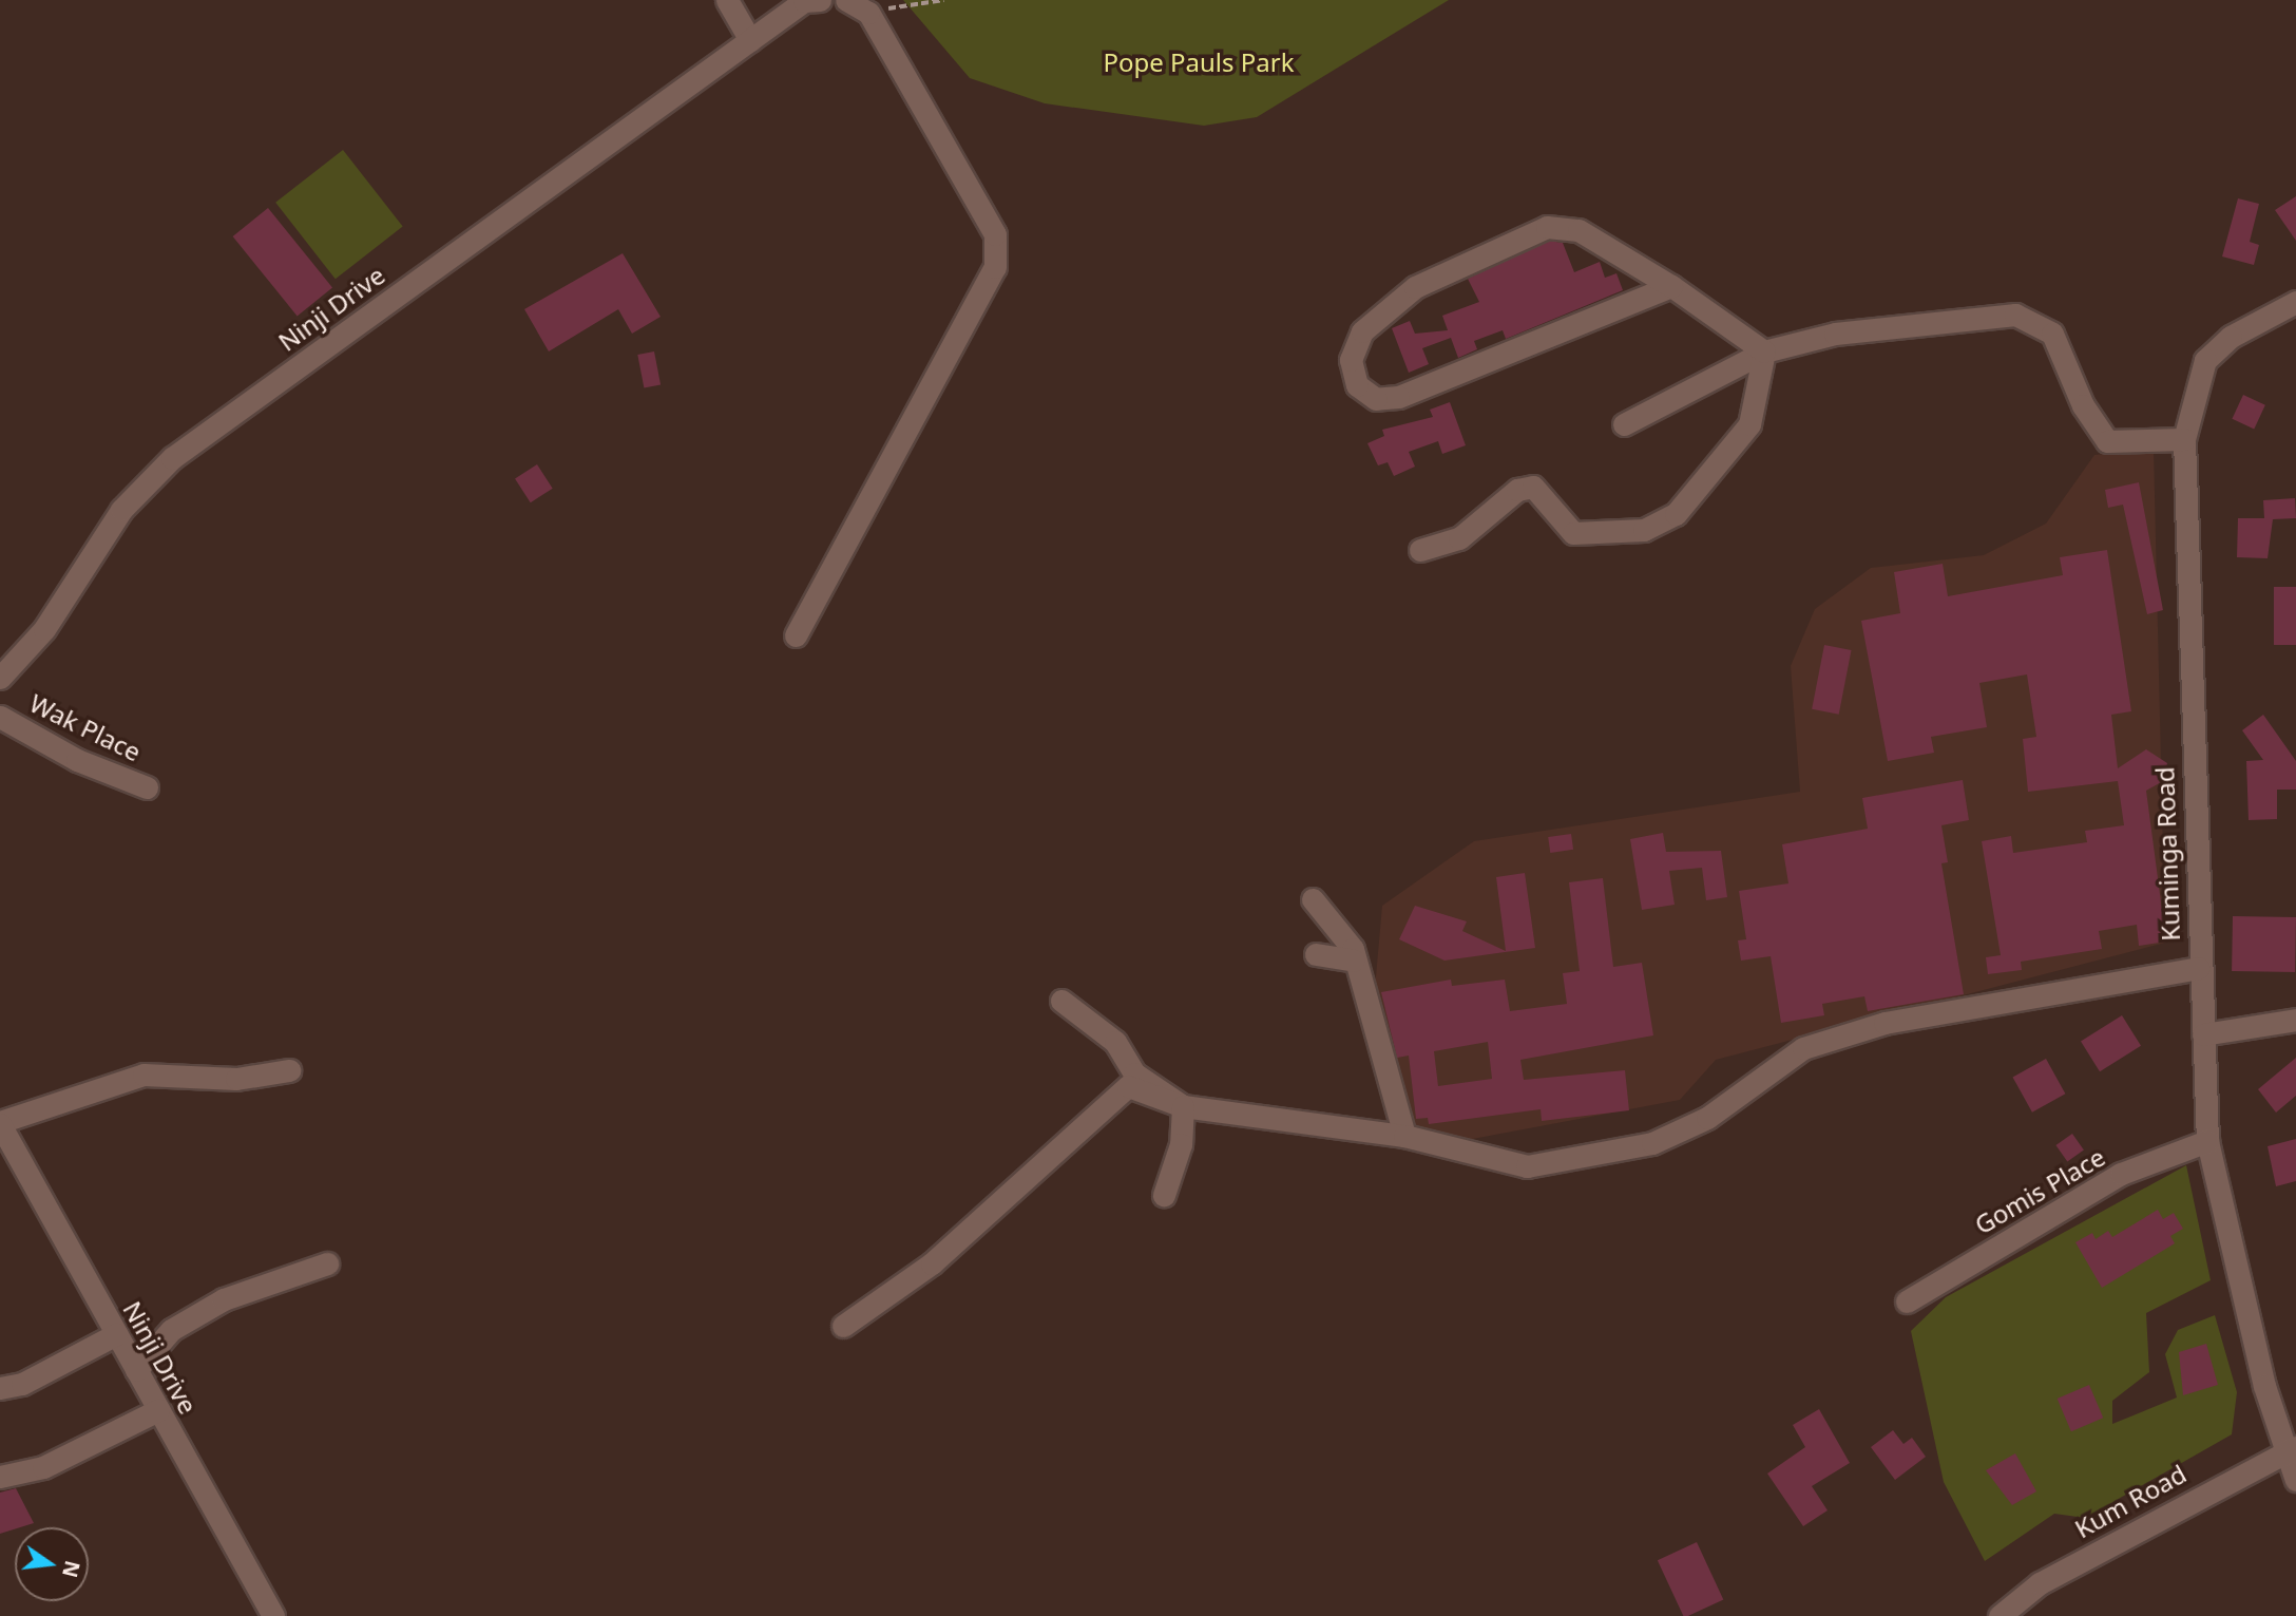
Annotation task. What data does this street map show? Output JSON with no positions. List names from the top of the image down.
{
  "streets": {
    "street": [
      "Ninji Drive",
      "Wak Place",
      "Kuminga Road",
      "Gomis Place",
      "Kum Road"
    ]
  },
  "crossings": [
    ["Kuminga Road", "Gomis Place"],
    ["Kuminga Road", "Kum Road"]
  ],
  "parks": ["Pope Pauls Park"],
  "north": "right"
}
